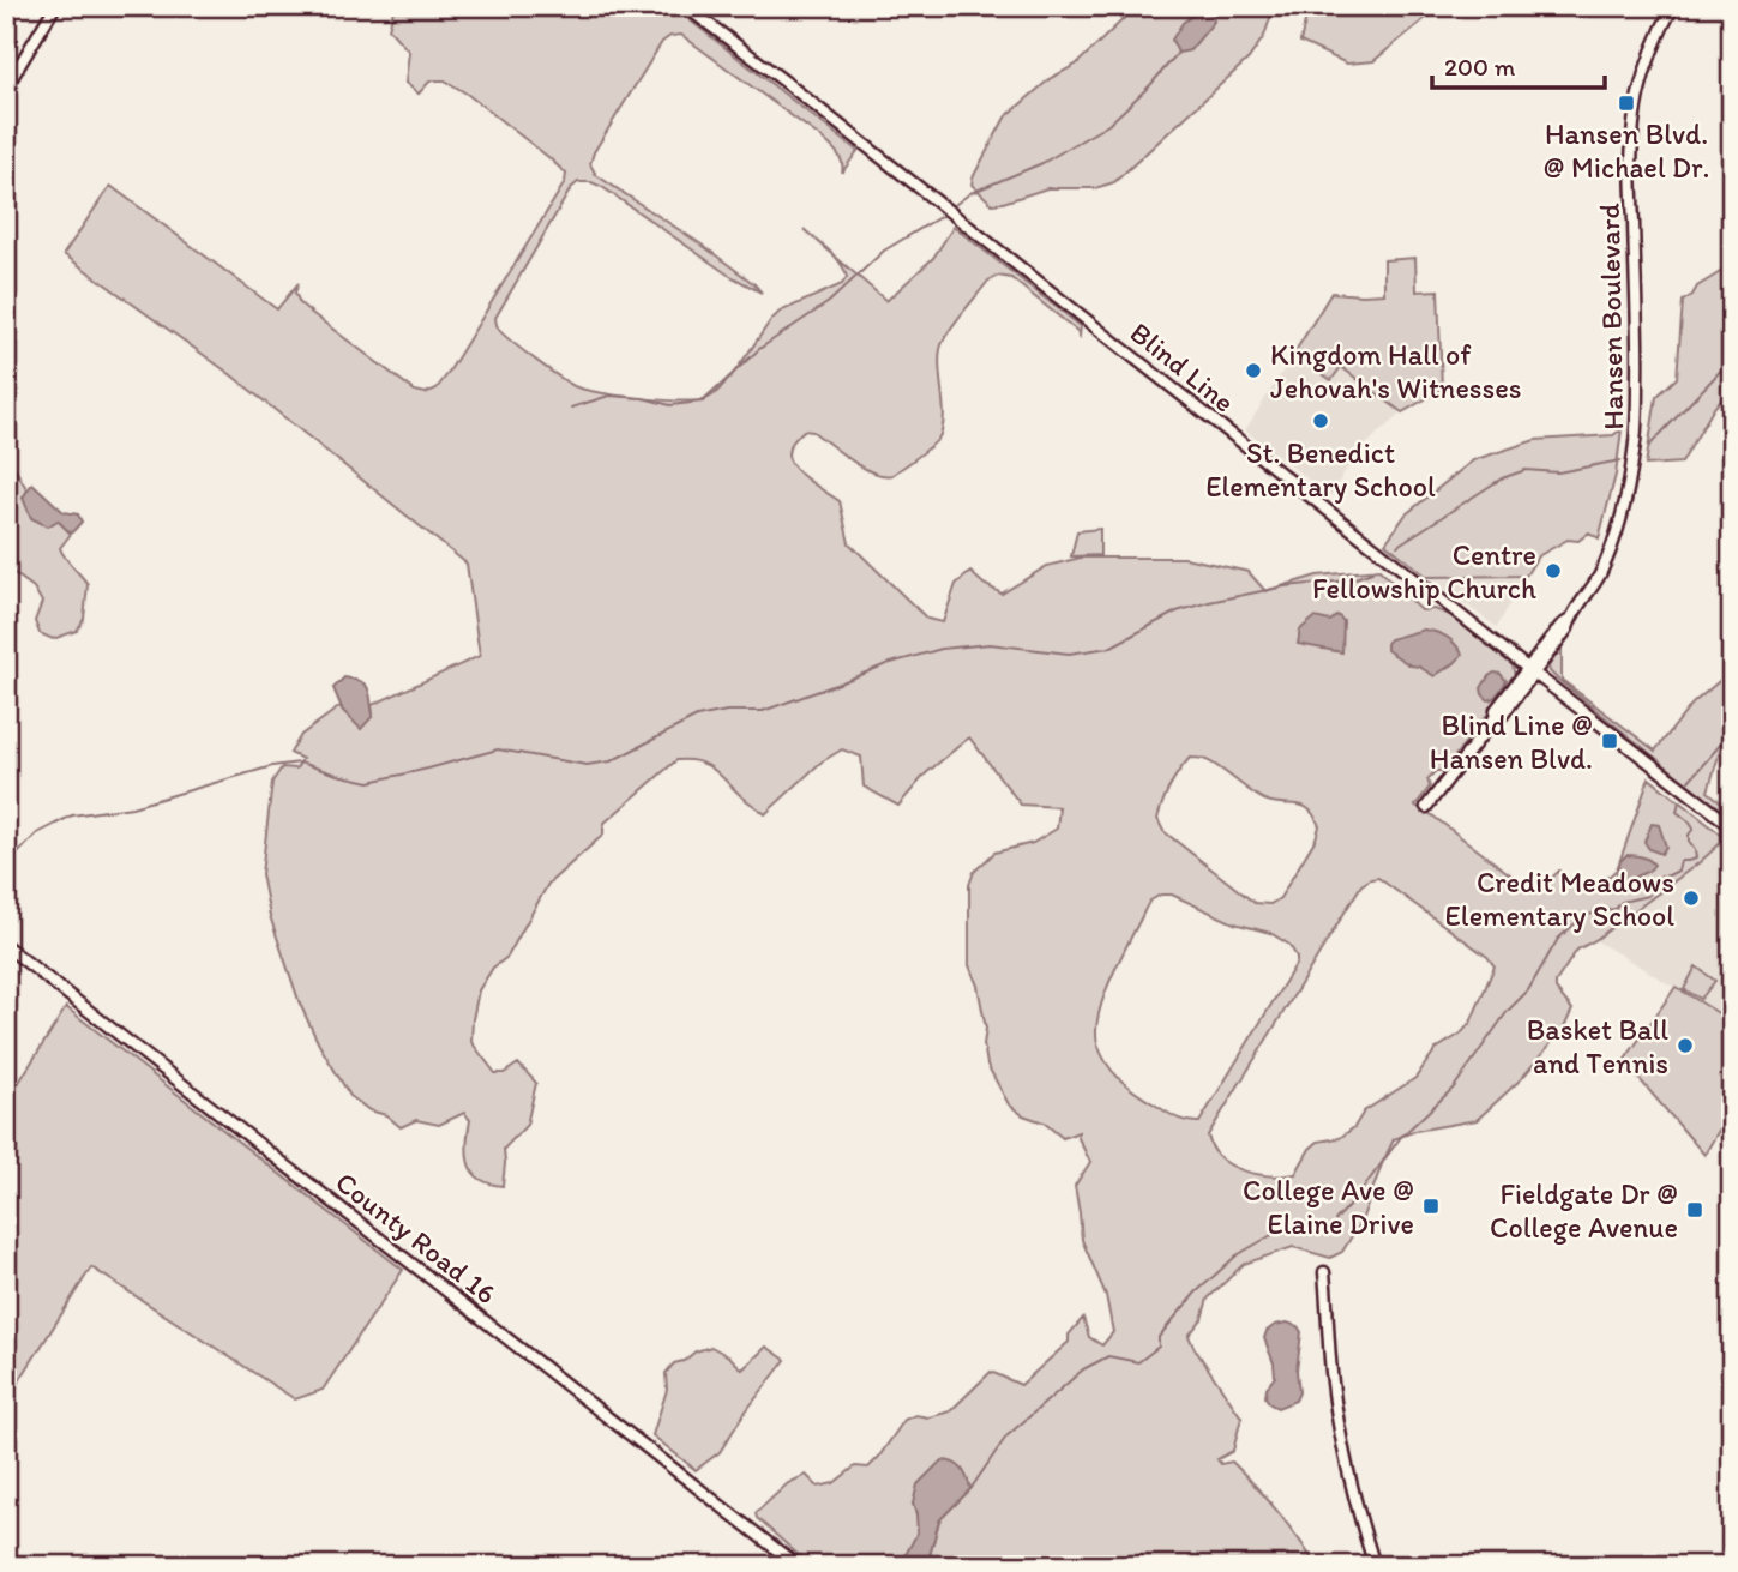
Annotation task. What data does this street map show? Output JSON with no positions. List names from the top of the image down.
{
  "streets": {
    "street": ["Hansen Boulevard", "Blind Line", "County Road 16"]
  },
  "crossings": [
    ["Hansen Boulevard", "Blind Line"]
  ],
  "places": {
    "transit": [
      "Hansen Blvd. @ Michael Dr.",
      "Blind Line @ Hansen Blvd.",
      "College Ave @ Elaine Drive",
      "Fieldgate Dr @ College Avenue"
    ],
    "other": [
      "Kingdom Hall of Jehovah's Witnesses",
      "St. Benedict Elementary School",
      "Centre Fellowship Church",
      "Credit Meadows Elementary School",
      "Basket Ball and Tennis"
    ]
  },
  "scale_bar": "200 m"
}
